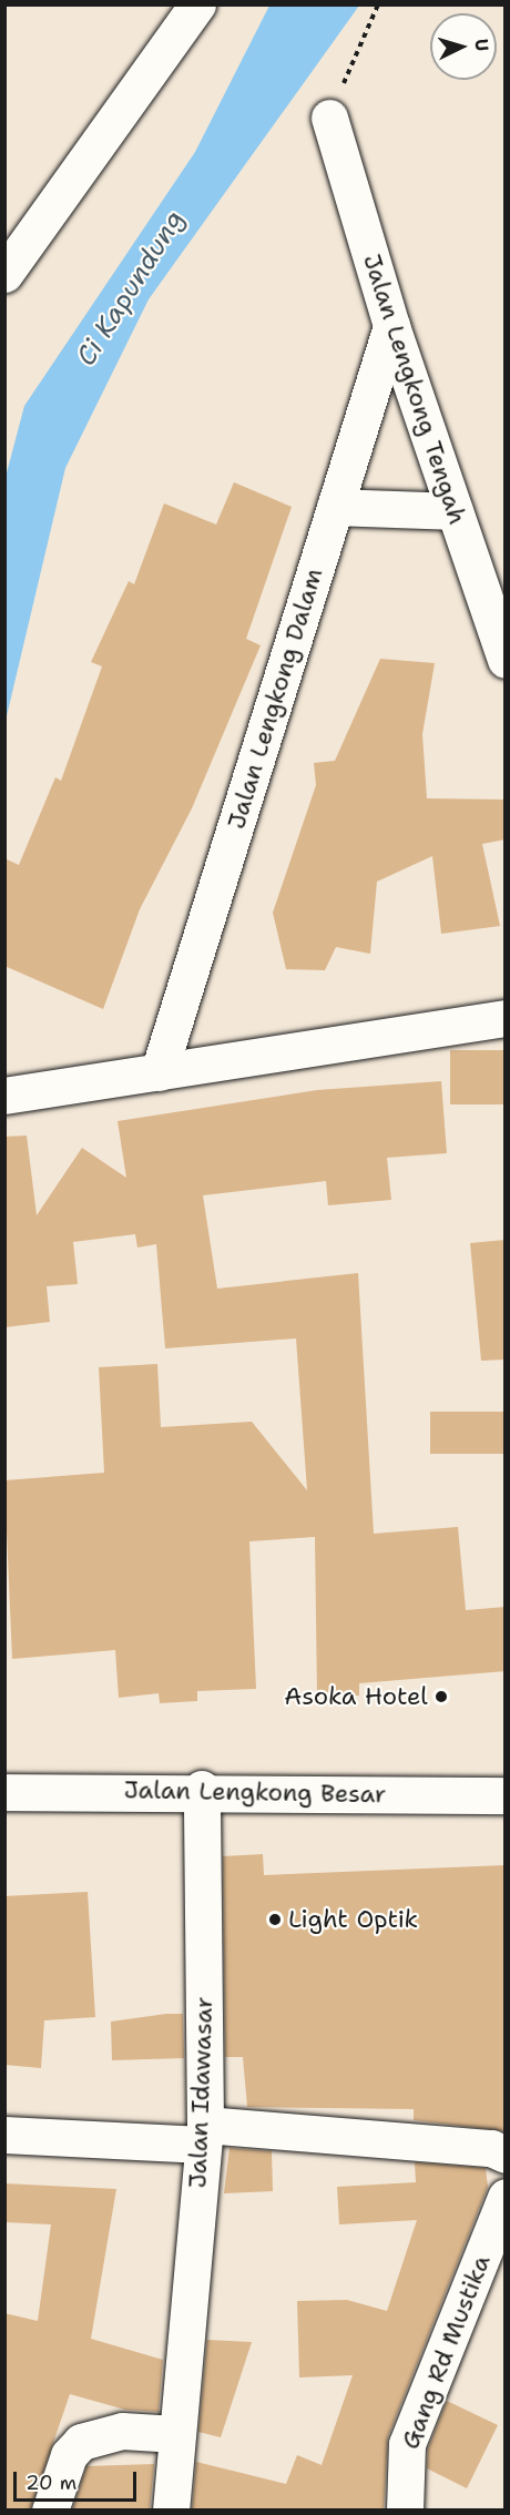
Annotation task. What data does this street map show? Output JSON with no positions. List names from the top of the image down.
{
  "streets": {
    "street": [
      "Jalan Lengkong Tengah",
      "Jalan Lengkong Dalam",
      "Jalan Lengkong Besar",
      "Jalan Idawasar",
      "Gang Rd Mustika"
    ]
  },
  "crossings": [
    ["Jalan Lengkong Tengah", "Jalan Lengkong Dalam"],
    ["Jalan Lengkong Besar", "Jalan Idawasar"]
  ],
  "water": ["Ci Kapundung"],
  "places": ["Asoka Hotel", "Light Optik"],
  "scale_bar": "20 m",
  "north": "right"
}
